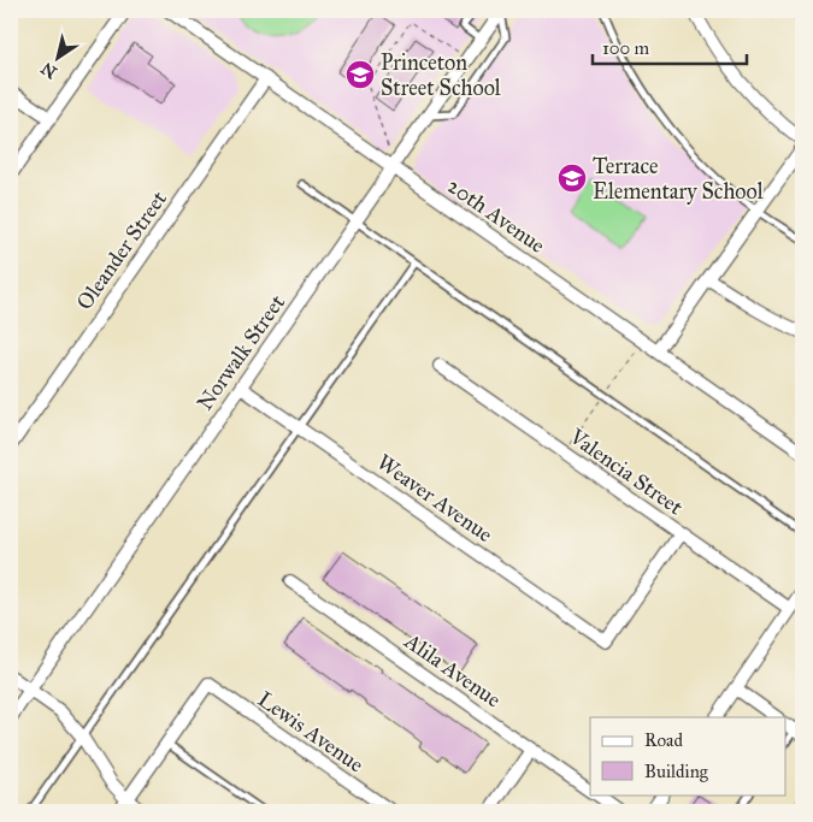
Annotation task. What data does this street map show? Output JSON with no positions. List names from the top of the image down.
{
  "streets": {
    "street": [
      "20th Avenue",
      "Oleander Street",
      "Norwalk Street",
      "Valencia Street",
      "Weaver Avenue",
      "Alila Avenue",
      "Lewis Avenue"
    ]
  },
  "crossings": [
    ["20th Avenue", "Oleander Street"],
    ["20th Avenue", "Norwalk Street"],
    ["Norwalk Street", "Weaver Avenue"],
    ["Valencia Street", "Weaver Avenue"]
  ],
  "places": {
    "school or university": ["Princeton Street School", "Terrace Elementary School"]
  },
  "legend": ["Road", "Building"],
  "scale_bar": "100 m",
  "north": "bottom left"
}
